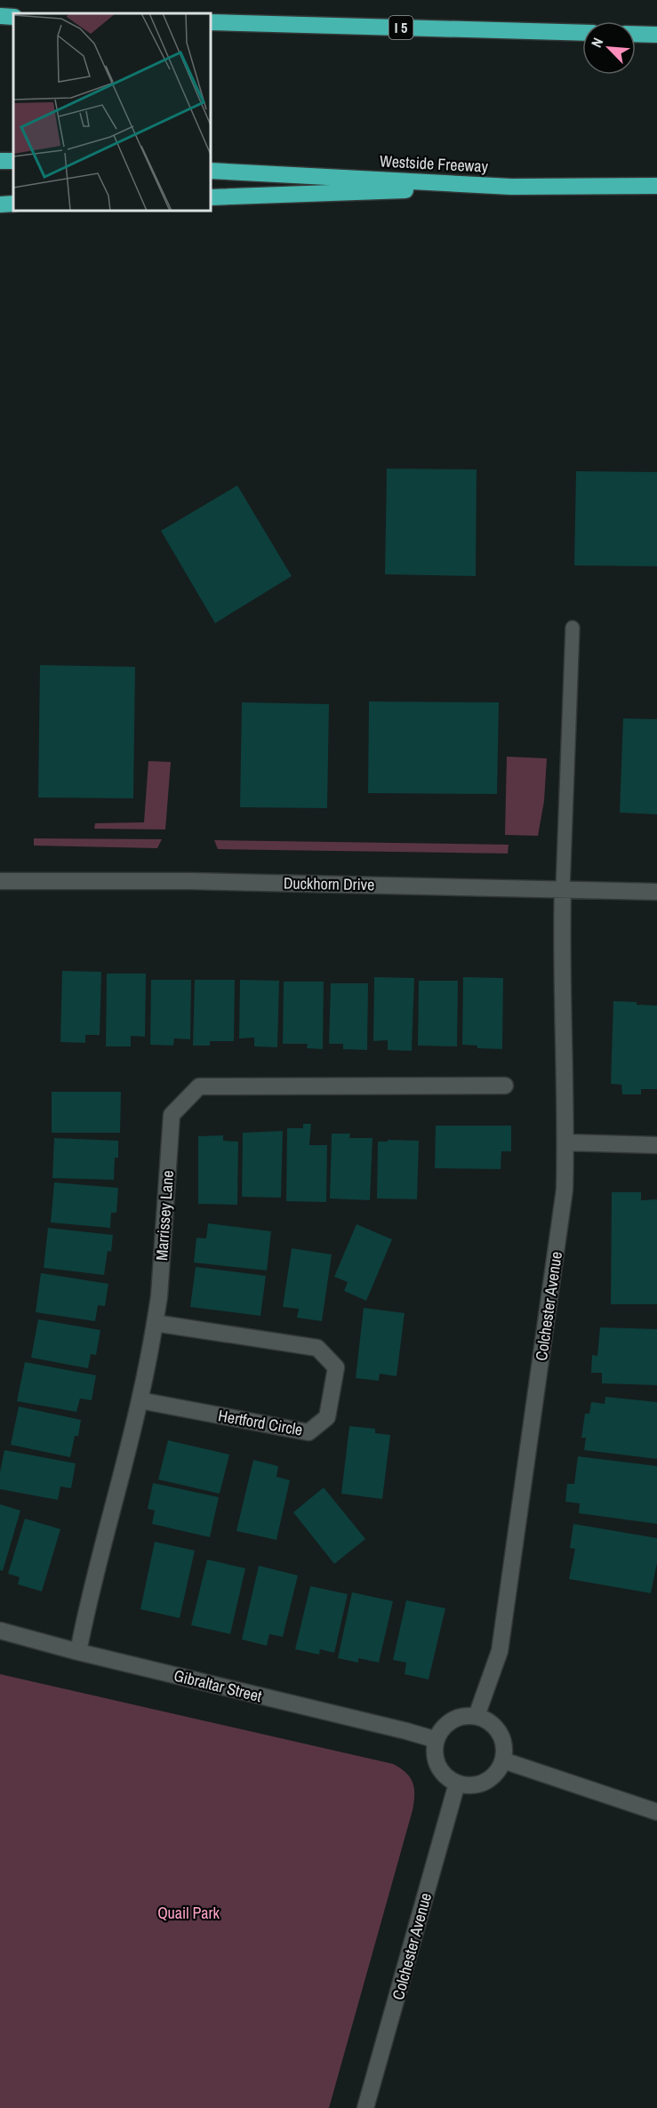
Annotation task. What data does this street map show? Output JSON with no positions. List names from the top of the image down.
{
  "streets": {
    "highway": ["I 5", "Westside Freeway"],
    "street": [
      "Duckhorn Drive",
      "Marrissey Lane",
      "Colchester Avenue",
      "Hertford Circle",
      "Gibraltar Street"
    ]
  },
  "crossings": [
    ["Duckhorn Drive", "Colchester Avenue"],
    ["Marrissey Lane", "Hertford Circle"],
    ["Marrissey Lane", "Gibraltar Street"],
    ["Colchester Avenue", "Gibraltar Street"]
  ],
  "parks": ["Quail Park"],
  "north": "top left"
}
